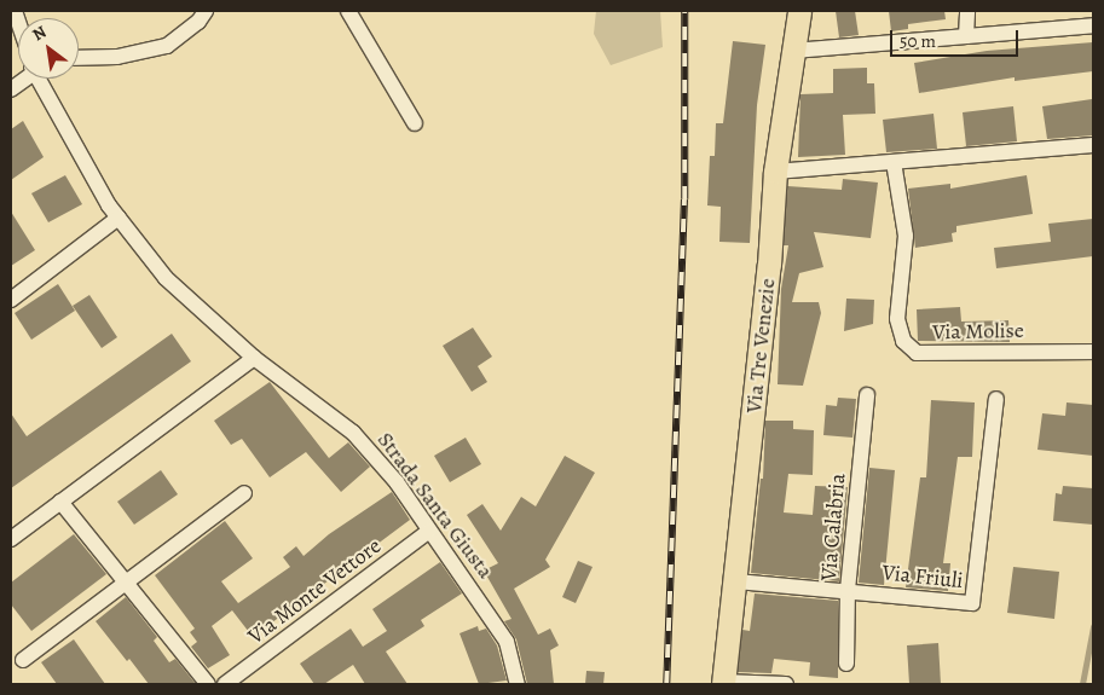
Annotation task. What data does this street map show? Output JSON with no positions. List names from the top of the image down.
{
  "streets": {
    "main road": ["Via Tre Venezie"],
    "street": [
      "Via Molise",
      "Strada Santa Giusta",
      "Via Calabria",
      "Via Friuli",
      "Via Monte Vettore"
    ]
  },
  "crossings": [
    ["Via Tre Venezie", "Via Friuli"],
    ["Strada Santa Giusta", "Via Monte Vettore"],
    ["Via Calabria", "Via Friuli"]
  ],
  "scale_bar": "50 m",
  "north": "top left"
}
